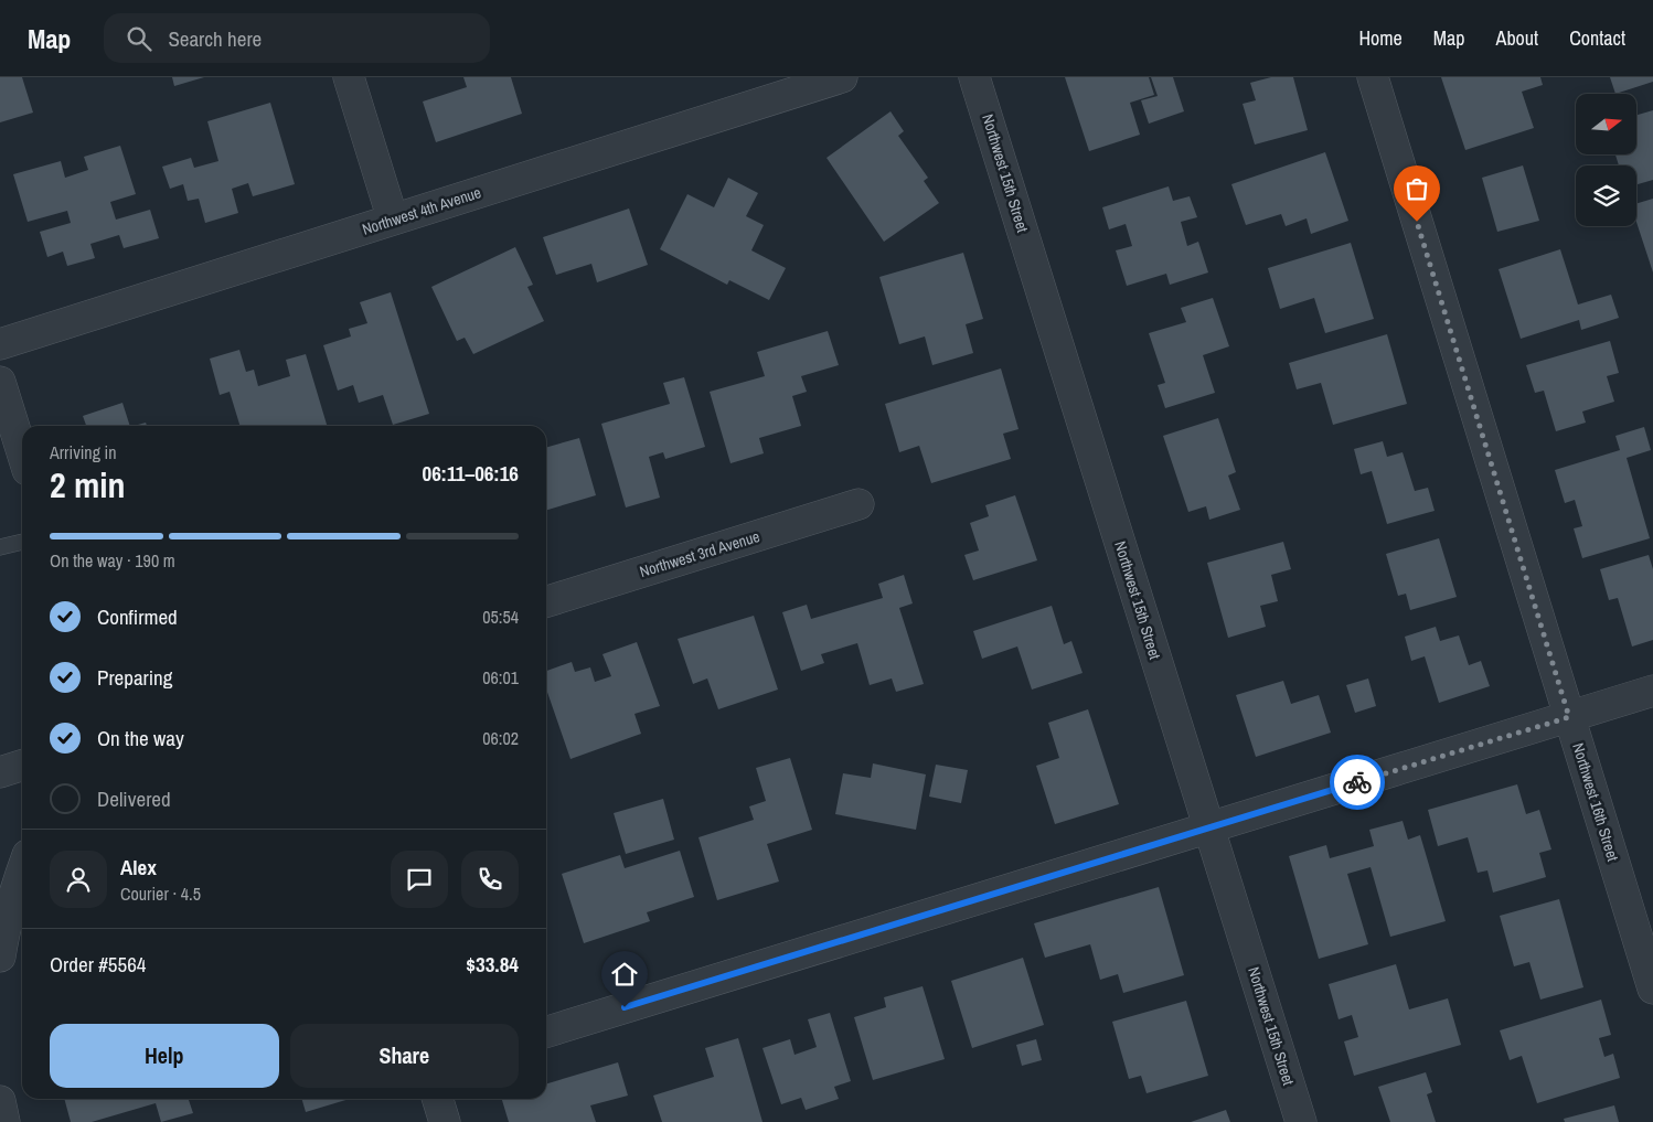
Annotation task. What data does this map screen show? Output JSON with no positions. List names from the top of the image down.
{
  "streets": {
    "street": [
      "Northwest 15th Street",
      "Northwest 4th Avenue",
      "Northwest 3rd Avenue",
      "Northwest 16th Street"
    ]
  },
  "north": "right",
  "page": {
    "header": "Map",
    "search": "Search here",
    "nav": [
      "Home",
      "Map",
      "About",
      "Contact"
    ],
    "heading": ["2 min", "Arriving in", "06:11–06:16"],
    "panel": [
      "Alex",
      "Courier · 4.5",
      "Order #5564",
      "$33.84"
    ],
    "bar": "On the way · 190 m",
    "list": [
      ["Confirmed", "05:54"],
      ["Preparing", "06:01"],
      ["On the way", "06:02"],
      "Delivered"
    ],
    "buttons": ["Help", "Share"]
  }
}
